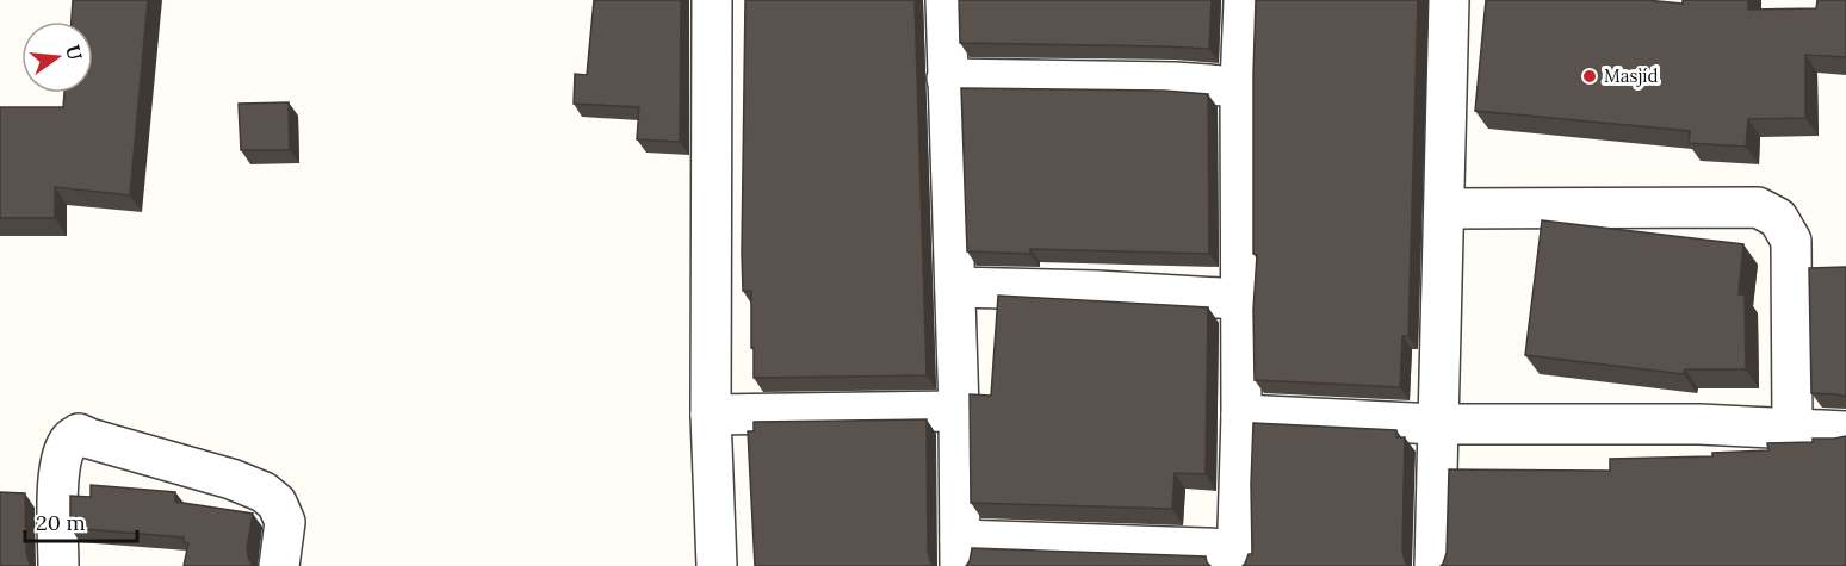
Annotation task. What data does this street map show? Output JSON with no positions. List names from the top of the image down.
{
  "places": ["Masjid"],
  "scale_bar": "20 m",
  "north": "right"
}
